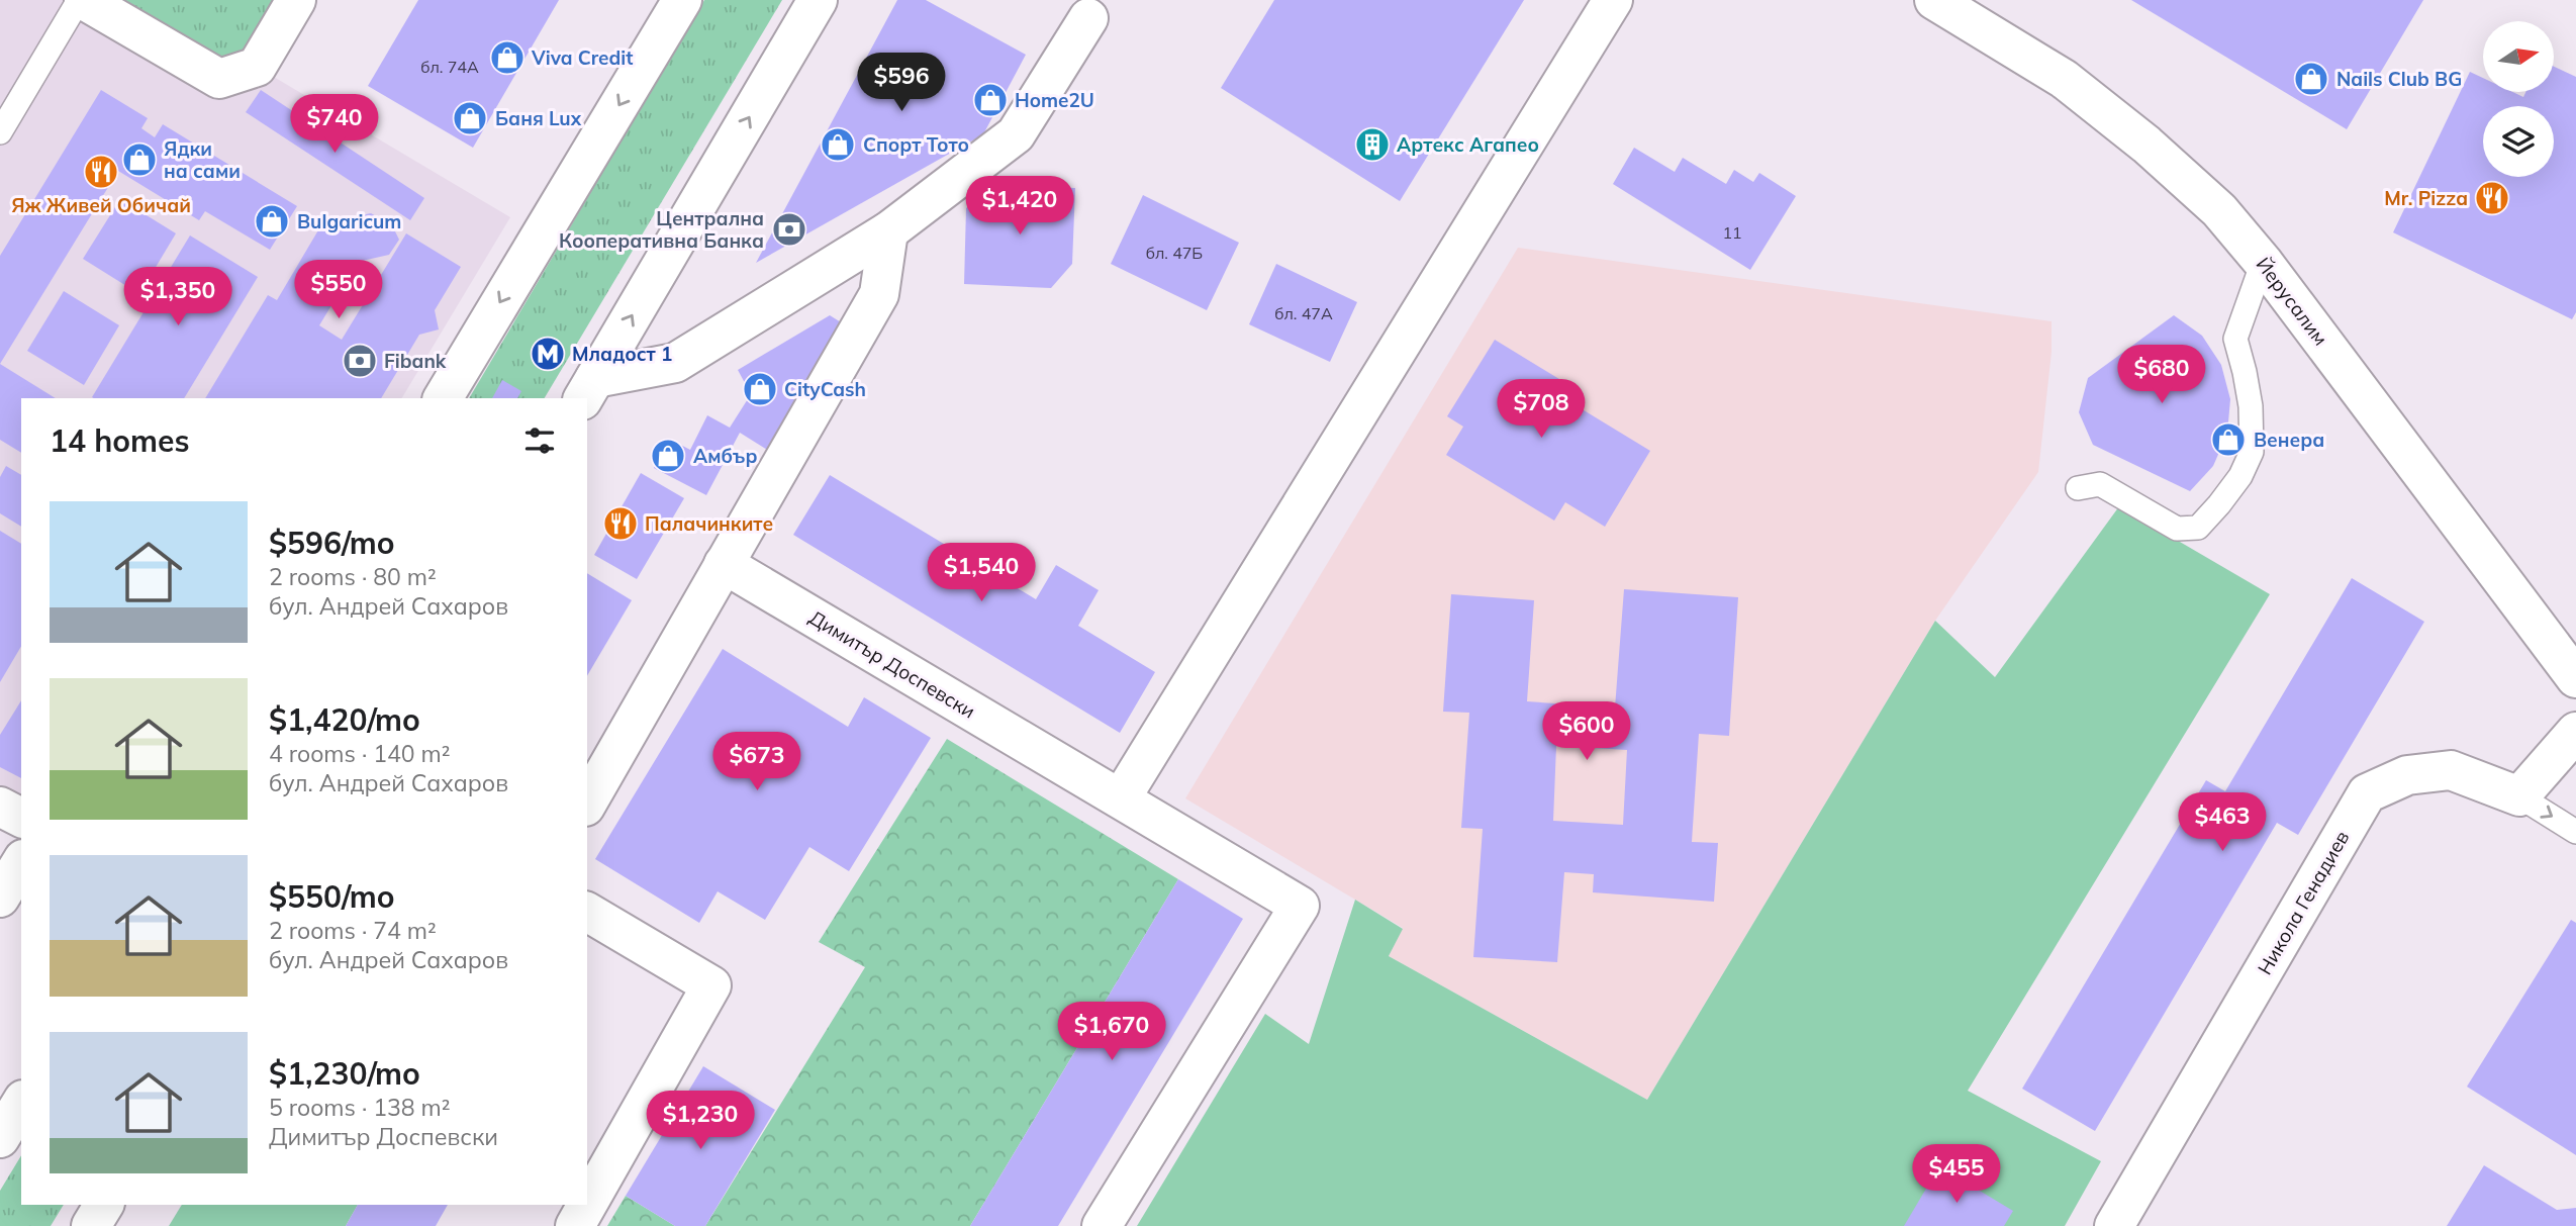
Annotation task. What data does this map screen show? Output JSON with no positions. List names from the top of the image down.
{
  "streets": {
    "street": ["Йерусалим", "Димитър Доспевски", "Никола Генадиев"]
  },
  "places": {
    "shop": [
      "Viva Credit",
      "Nails Club BG",
      "Home2U",
      "Баня Lux",
      "Спорт Тото",
      "Ядки на сами",
      "Bulgaricum",
      "CityCash",
      "Венера",
      "Амбър"
    ],
    "building": ["Артекс Агапео"],
    "restaurant": ["Яж Живей Обичай", "Mr. Pizza", "Палачинките"],
    "bank": ["Централна Кооперативна Банка", "Fibank"],
    "metro station": ["Младост 1"]
  },
  "house_numbers": [
    "бл. 74А",
    "11",
    "бл. 47Б",
    "бл. 47А"
  ],
  "north": "right",
  "page": {
    "price": [
      "$596",
      "$740",
      "$1,420",
      "$550",
      "$1,350",
      "$680",
      "$708",
      "$1,540",
      "$600",
      "$673",
      "$463",
      "$1,670",
      "$1,230",
      "$455"
    ],
    "heading": "14 homes",
    "list": [
      {
        "name": "$596/mo",
        "note": "2 rooms · 80 m² · бул. Андрей Сахаров"
      },
      {
        "name": "$1,420/mo",
        "note": "4 rooms · 140 m² · бул. Андрей Сахаров"
      },
      {
        "name": "$550/mo",
        "note": "2 rooms · 74 m² · бул. Андрей Сахаров"
      },
      {
        "name": "$1,230/mo",
        "note": "5 rooms · 138 m² · Димитър Доспевски"
      }
    ]
  }
}
